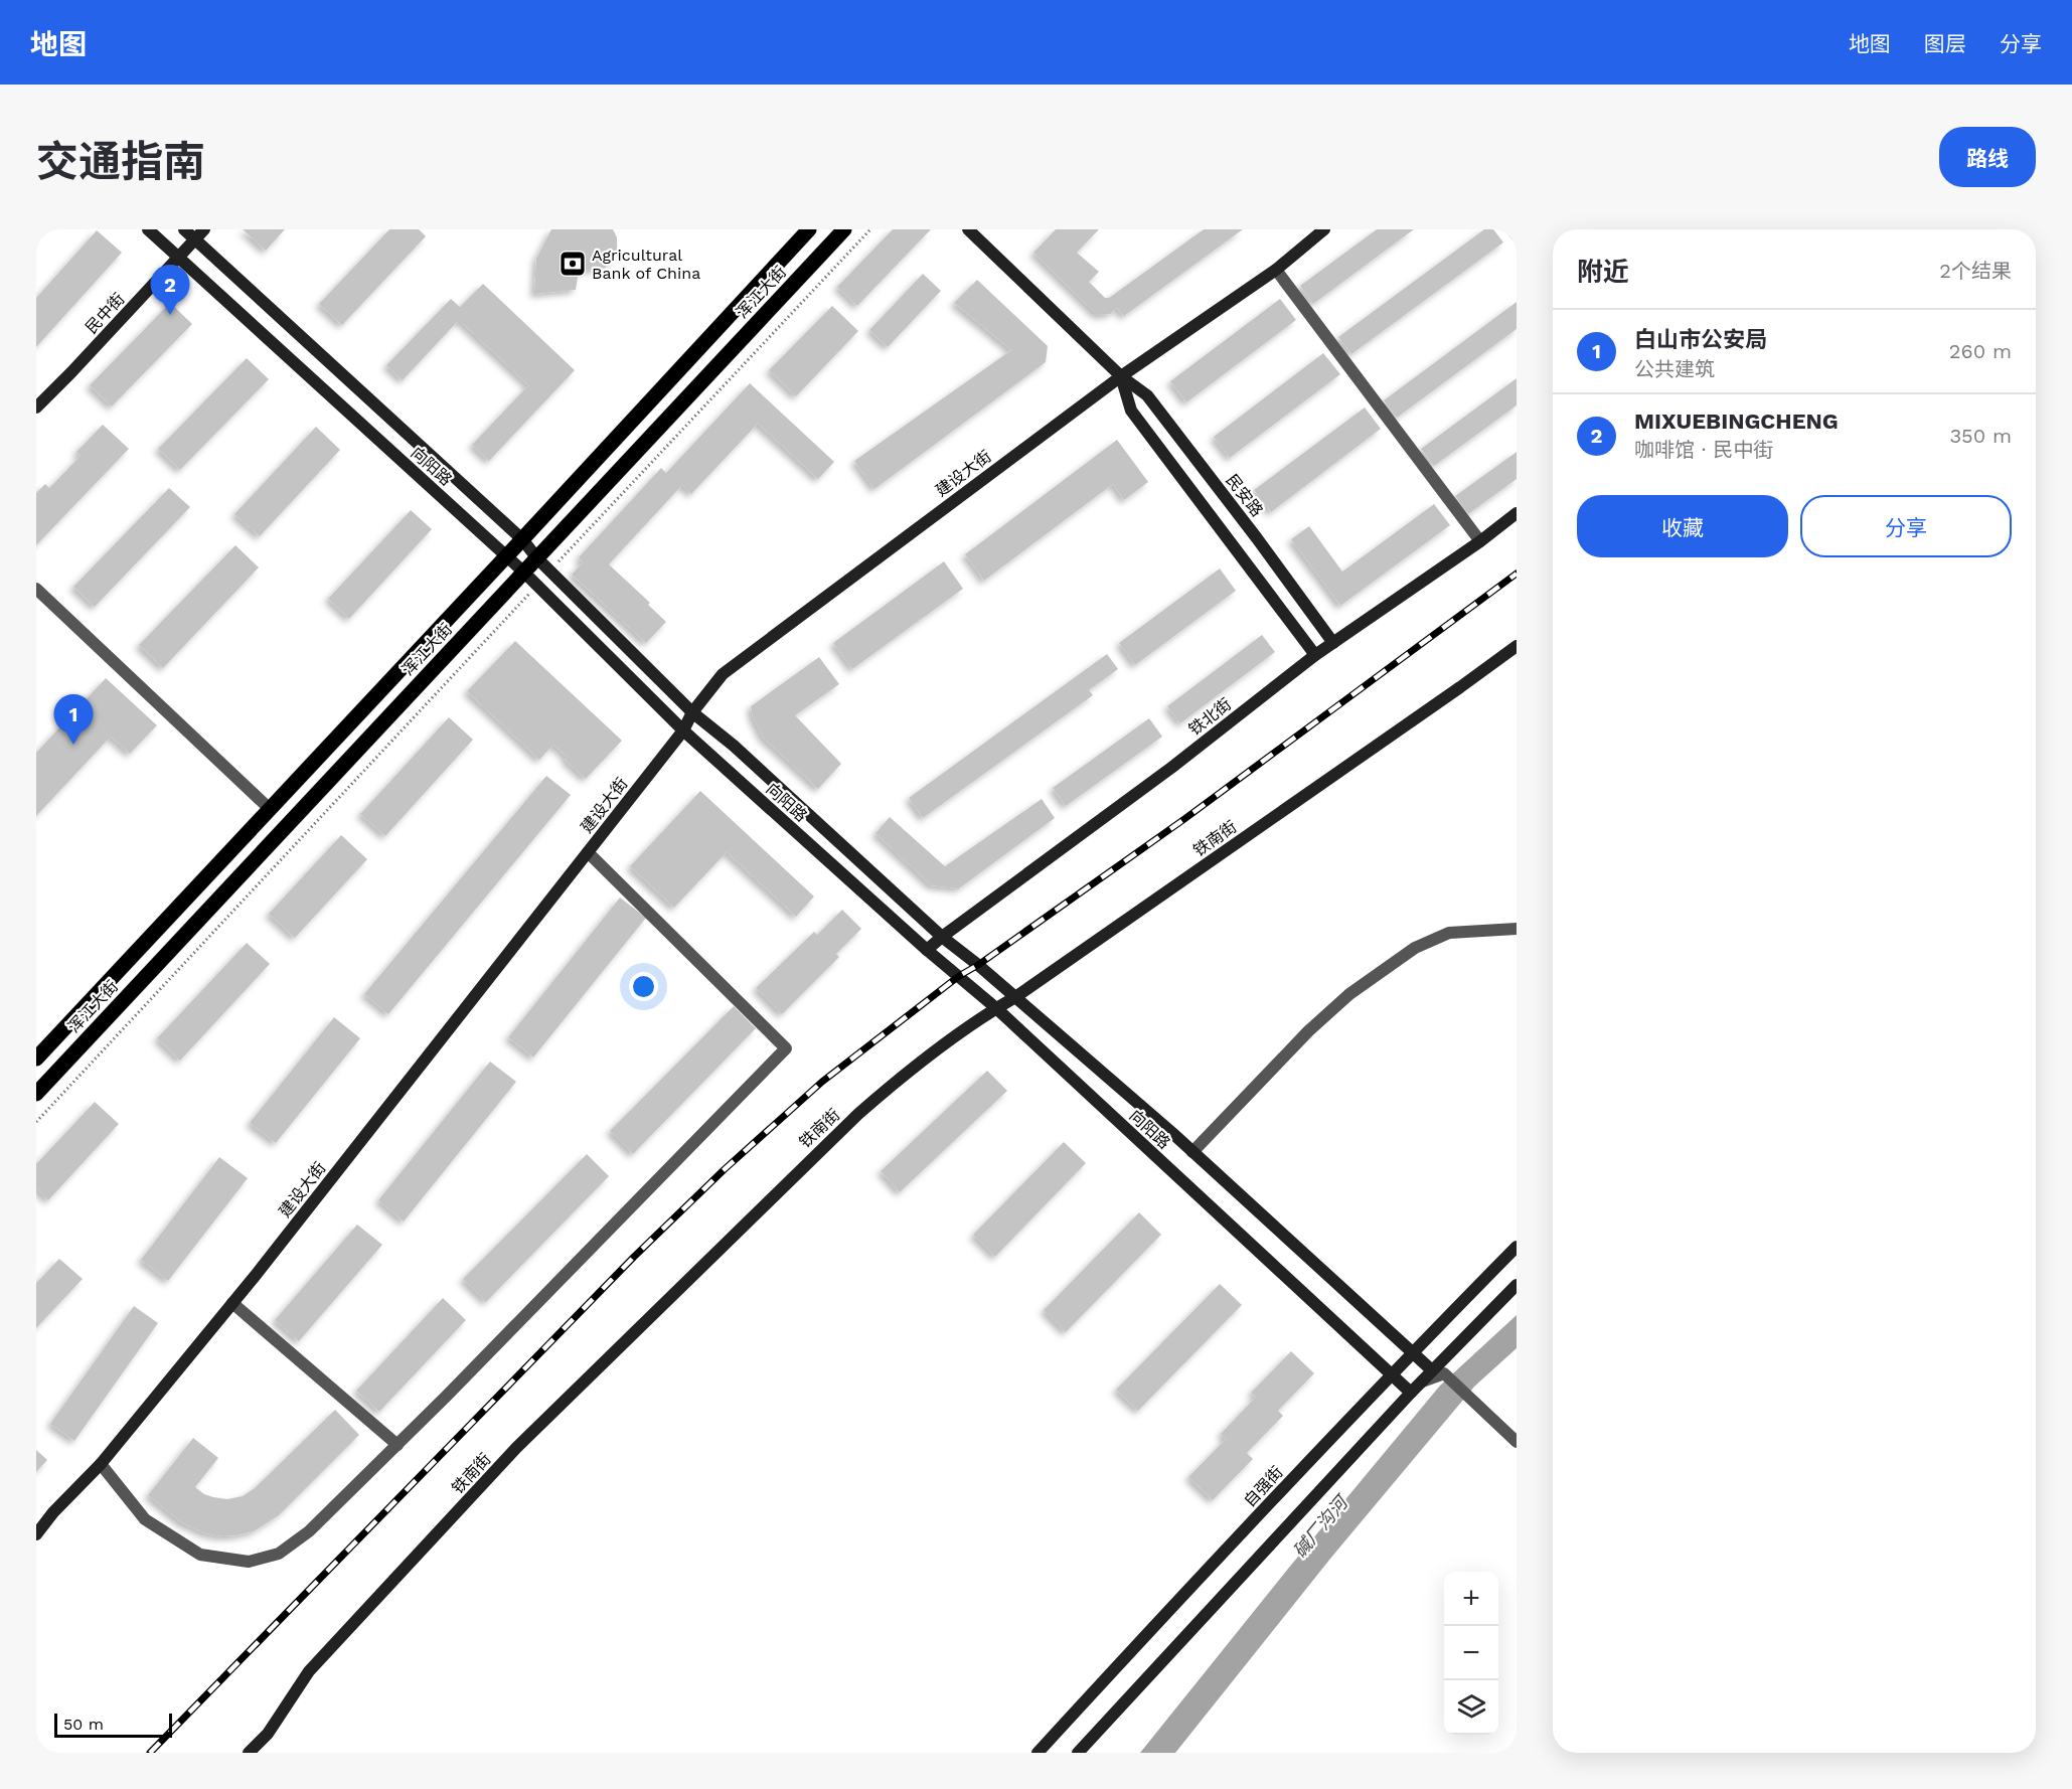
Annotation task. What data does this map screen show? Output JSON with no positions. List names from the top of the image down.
{
  "streets": {
    "main road": [
      "浑江大街",
      "民中街",
      "向阳路",
      "建设大街",
      "民安路",
      "铁北街",
      "铁南街",
      "自强街"
    ]
  },
  "crossings": [
    ["浑江大街", "向阳路"],
    ["民中街", "向阳路"],
    ["向阳路", "建设大街"],
    ["向阳路", "铁北街"],
    ["向阳路", "铁南街"],
    ["向阳路", "自强街"],
    ["建设大街", "民安路"],
    ["民安路", "铁北街"]
  ],
  "water": ["碱厂沟河"],
  "places": {
    "bank": ["Agricultural Bank of China"]
  },
  "scale_bar": "50 m",
  "page": {
    "header": "地图",
    "nav": ["地图", "图层", "分享"],
    "title": "交通指南",
    "buttons": [
      "路线",
      ["收藏", "分享"]
    ],
    "heading": ["附近", "2个结果"],
    "pins": ["2", "1"],
    "list": [
      {
        "mark": "1",
        "name": "白山市公安局",
        "note": "公共建筑",
        "value": "260 m"
      },
      {
        "mark": "2",
        "name": "MIXUEBINGCHENG",
        "note": "咖啡馆 · 民中街",
        "value": "350 m"
      }
    ],
    "map_buttons": ["+", "−"],
    "scale": "50 m"
  }
}
